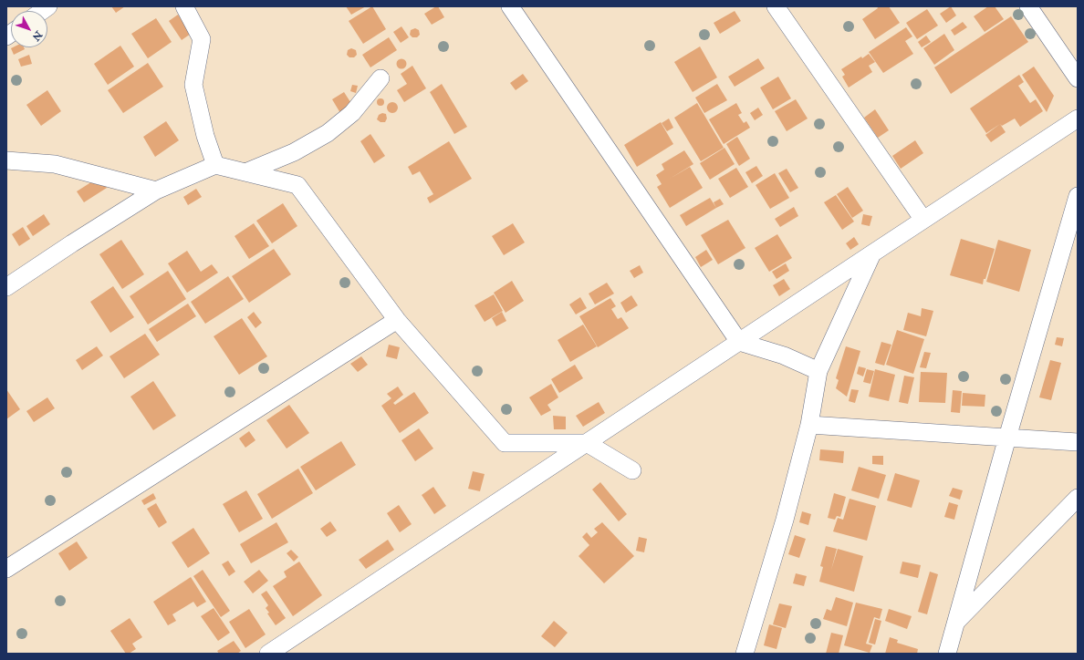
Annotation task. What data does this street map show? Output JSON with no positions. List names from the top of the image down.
{
  "north": "bottom right"
}
